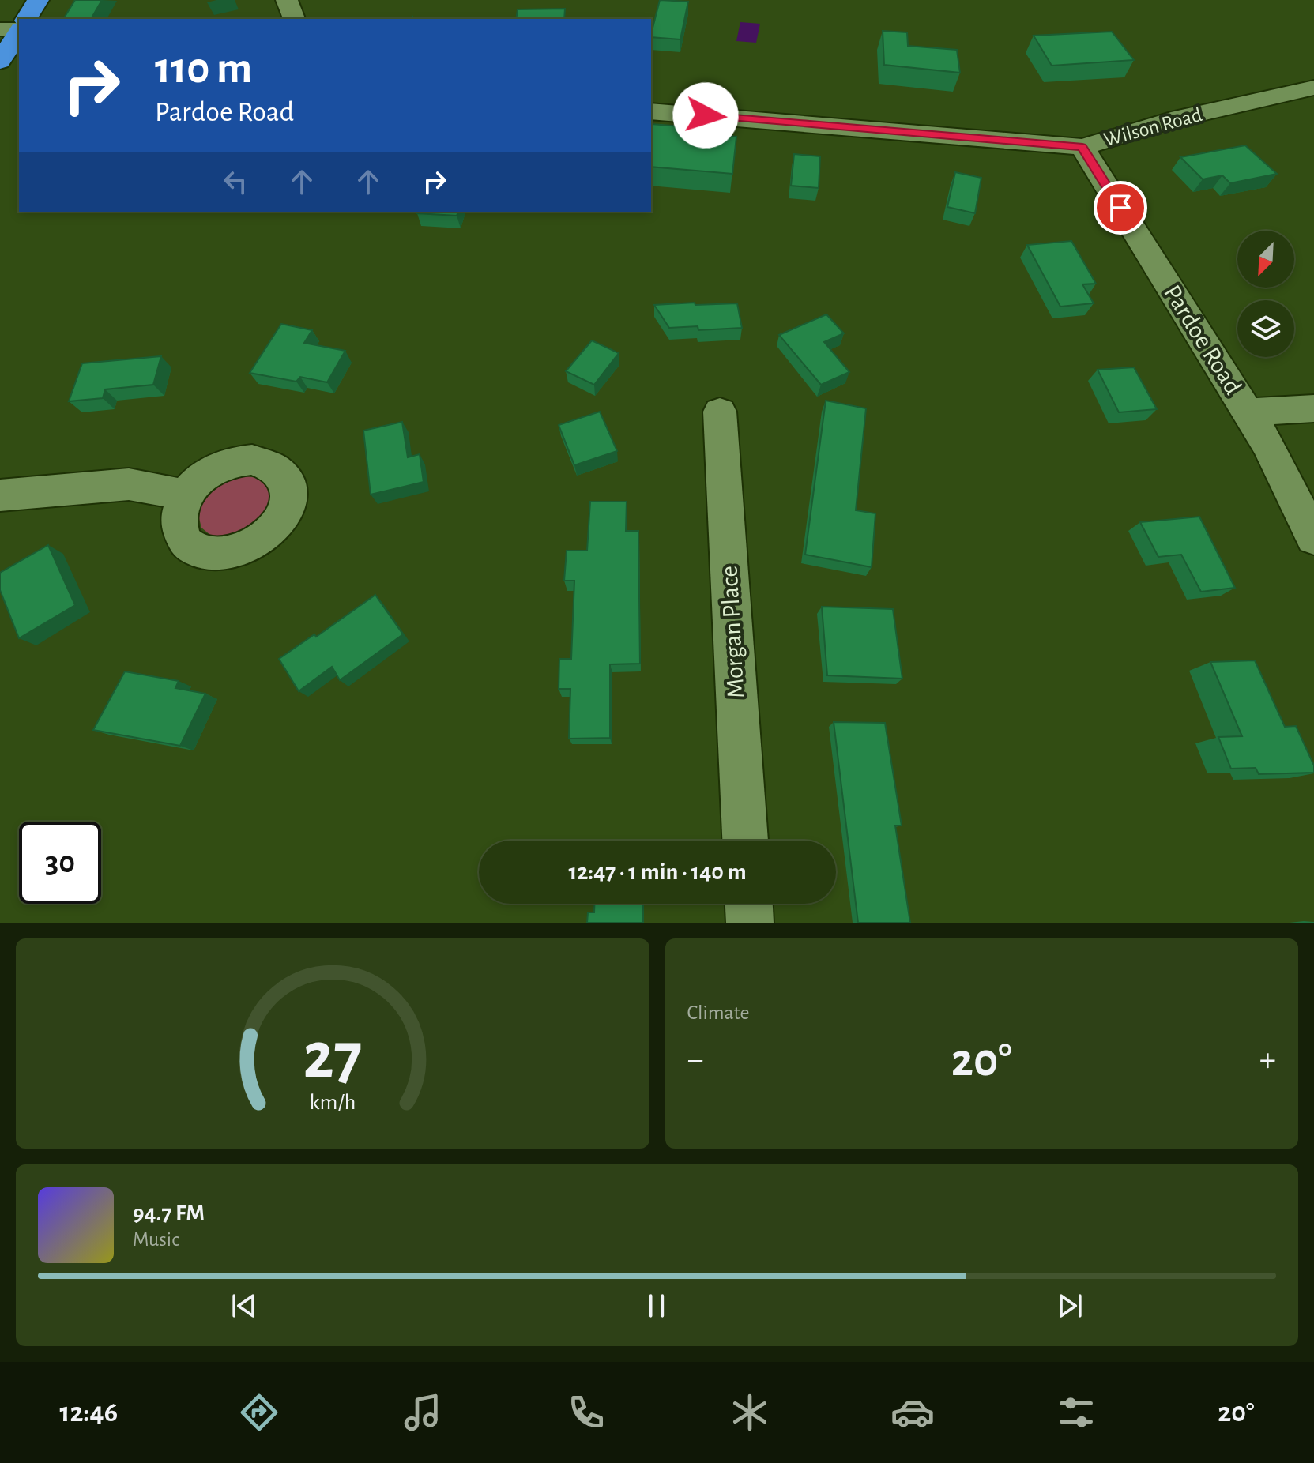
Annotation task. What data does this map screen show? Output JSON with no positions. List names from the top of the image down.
{
  "streets": {
    "street": ["Wilson Road", "Pardoe Road", "Morgan Place"]
  },
  "crossings": [
    ["Wilson Road", "Pardoe Road"]
  ],
  "north": "bottom left",
  "page": {
    "turn": ["110 m", "Pardoe Road"],
    "limit": "30",
    "trip": "12:47 · 1 min · 140 m",
    "tile": "Climate",
    "heat": ["−", "20°", "+"],
    "song": ["94.7 FM", "Music"],
    "tabs": ["12:46", "20°"],
    "gauge": ["27", "km/h"]
  }
}
